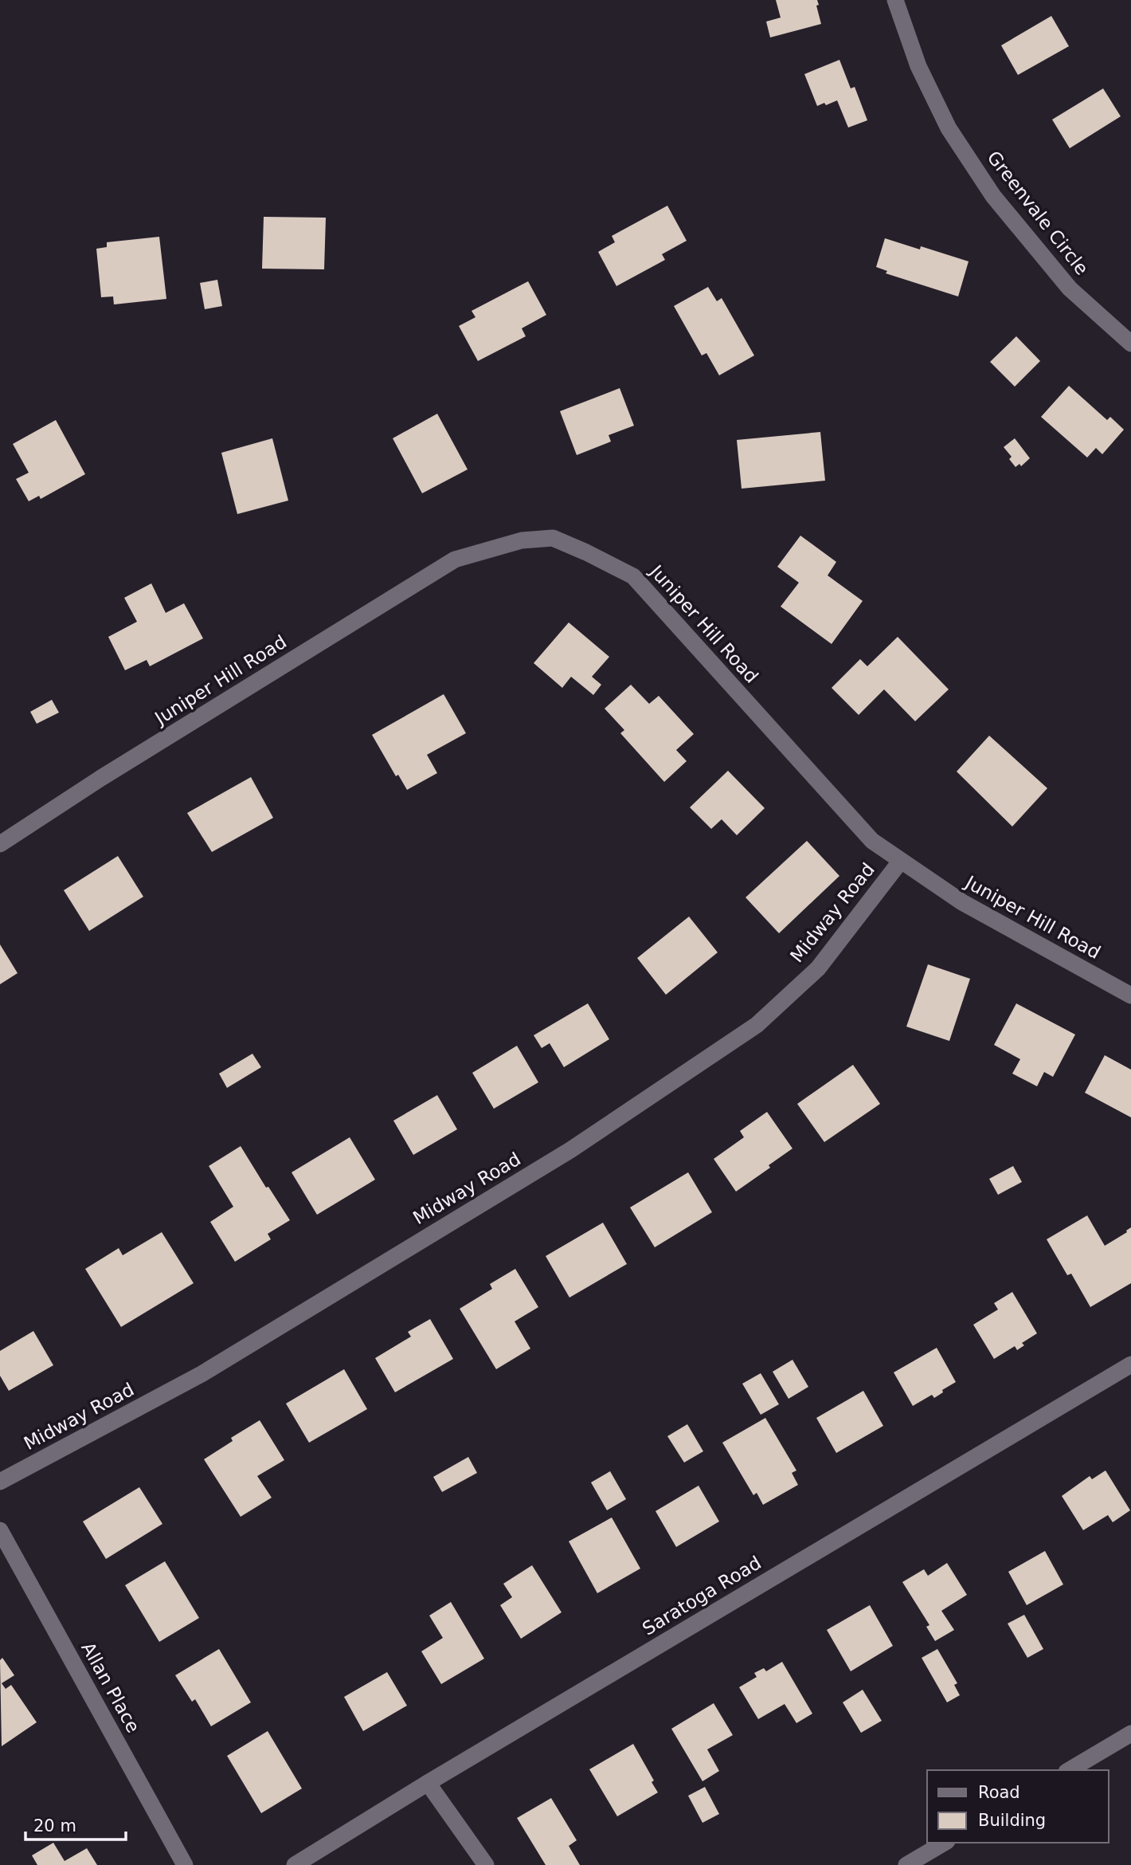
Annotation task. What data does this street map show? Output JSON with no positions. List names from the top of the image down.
{
  "streets": {
    "street": [
      "Greenvale Circle",
      "Juniper Hill Road",
      "Midway Road",
      "Saratoga Road",
      "Allan Place"
    ]
  },
  "crossings": [
    ["Juniper Hill Road", "Midway Road"]
  ],
  "legend": ["Road", "Building"],
  "scale_bar": "20 m"
}
